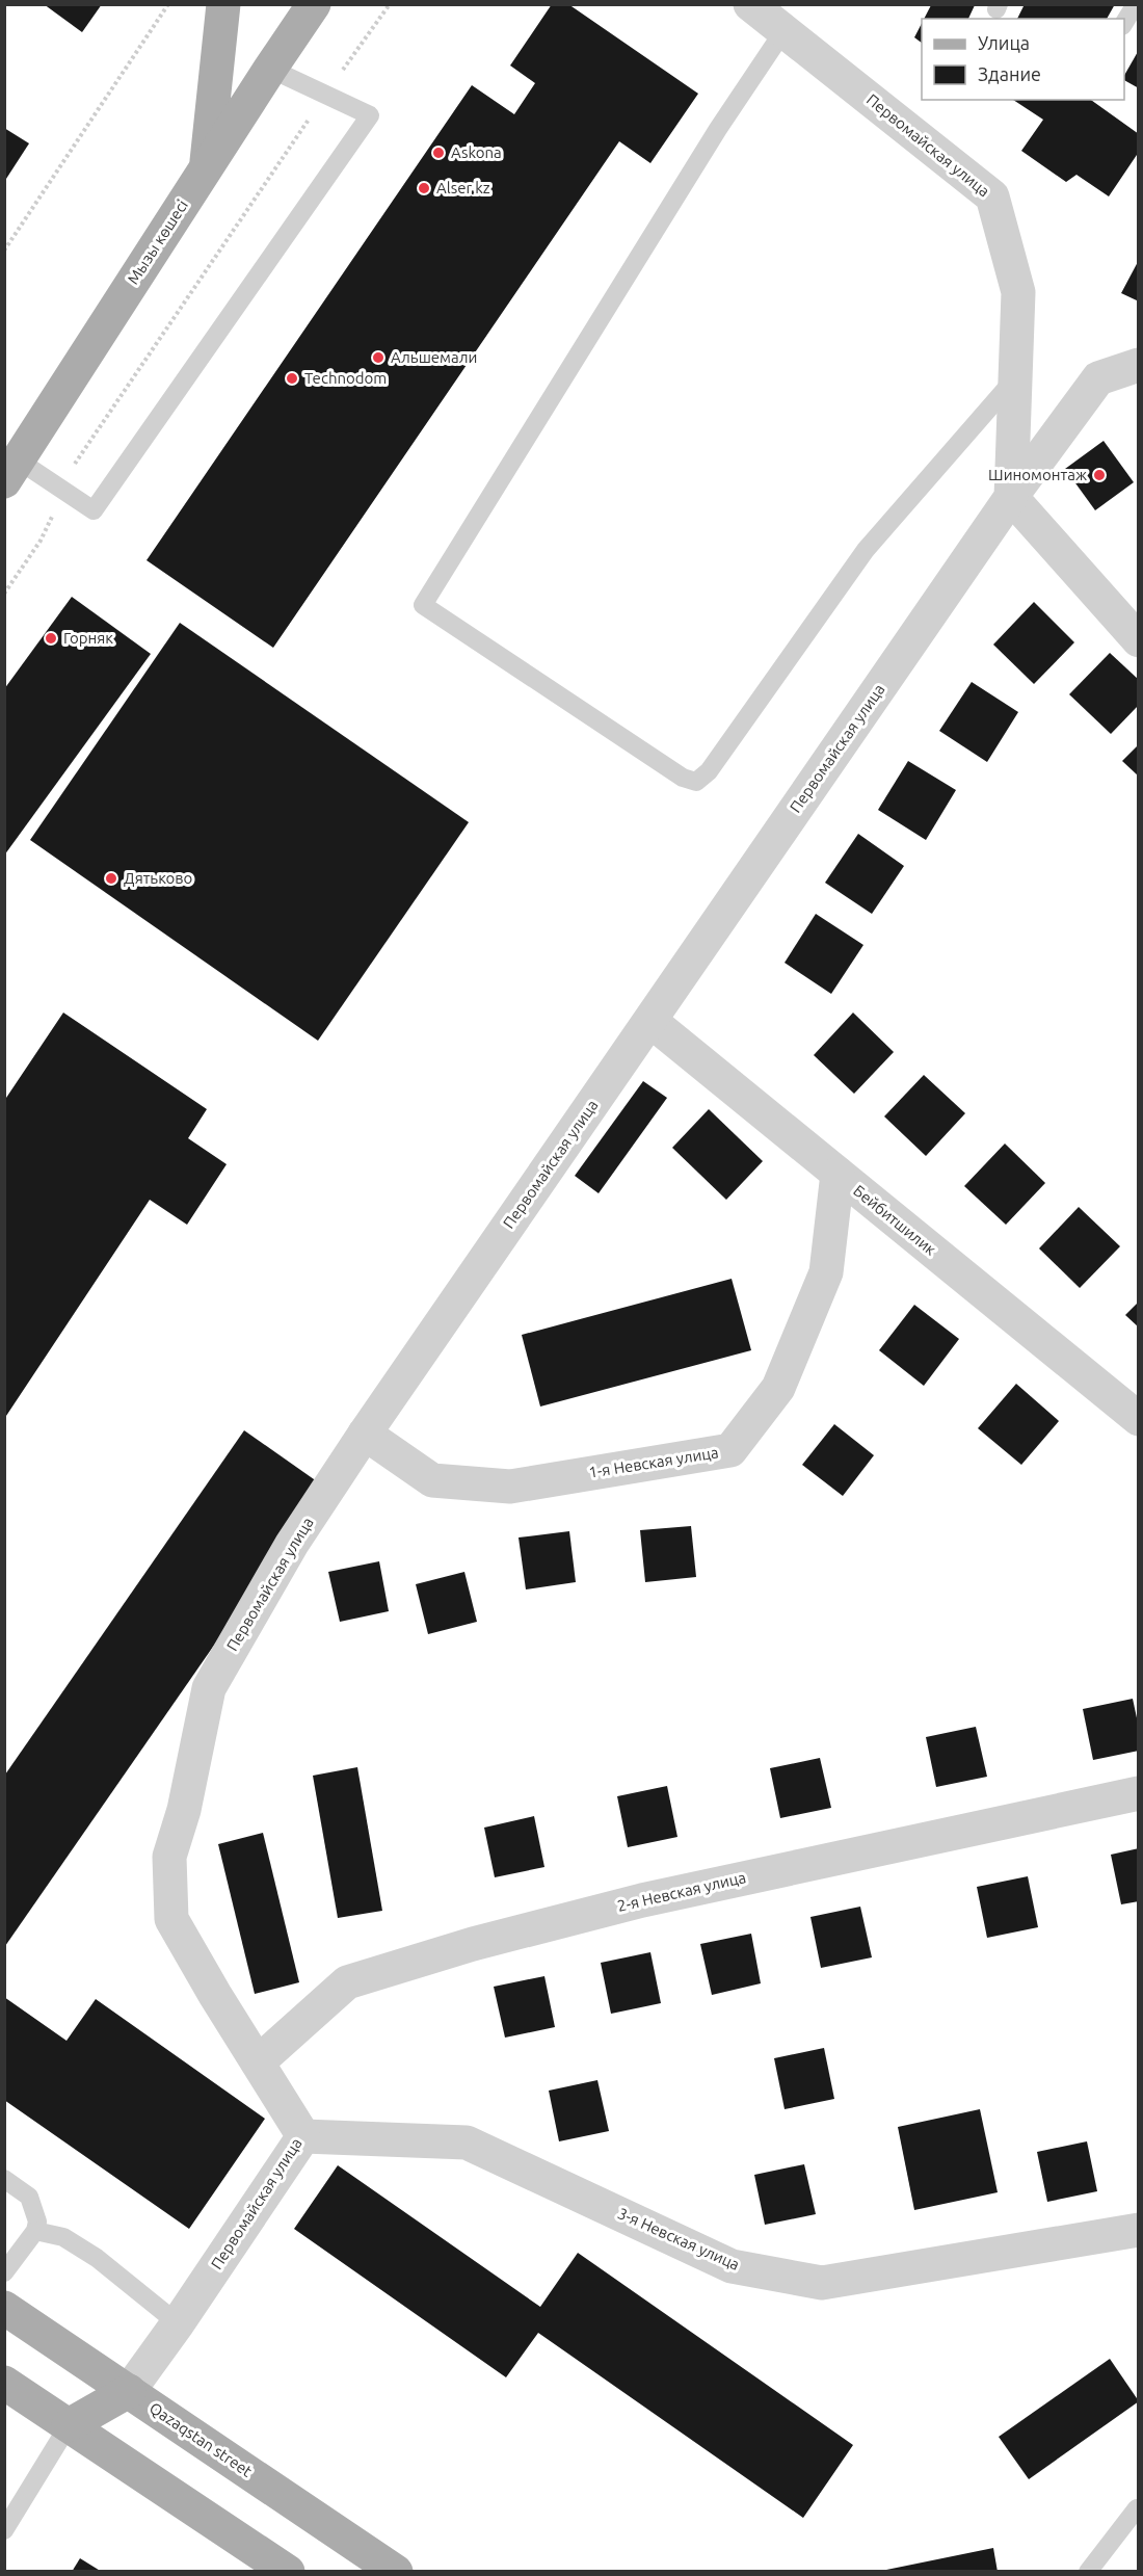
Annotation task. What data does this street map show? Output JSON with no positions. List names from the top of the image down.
{
  "streets": {
    "main road": ["Мызы көшесі", "Qazaqstan street"],
    "street": [
      "Первомайская улица",
      "Бейбитшилик",
      "1-я Невская улица",
      "2-я Невская улица",
      "3-я Невская улица"
    ]
  },
  "crossings": [
    ["Первомайская улица", "Бейбитшилик"],
    ["Первомайская улица", "1-я Невская улица"],
    ["Первомайская улица", "2-я Невская улица"],
    ["Первомайская улица", "3-я Невская улица"],
    ["Первомайская улица", "Qazaqstan street"],
    ["Бейбитшилик", "1-я Невская улица"]
  ],
  "places": [
    "Askona",
    "Alser.kz",
    "Альшемали",
    "Technodom",
    "Шиномонтаж",
    "Горняк",
    "Дятьково"
  ],
  "legend": ["Улица", "Здание"]
}
